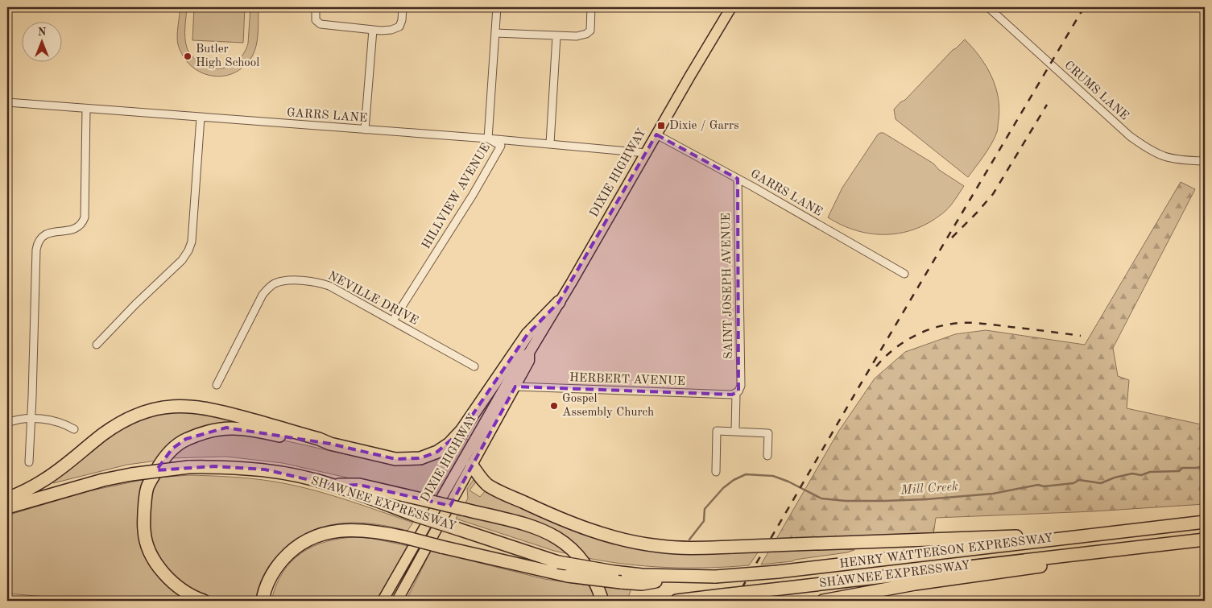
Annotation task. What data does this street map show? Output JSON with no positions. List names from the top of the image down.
{
  "streets": {
    "highway": ["SHAWNEE EXPRESSWAY", "HENRY WATTERSON EXPRESSWAY"],
    "main road": ["DIXIE HIGHWAY"],
    "street": [
      "CRUMS LANE",
      "GARRS LANE",
      "HILLVIEW AVENUE",
      "SAINT JOSEPH AVENUE",
      "NEVILLE DRIVE",
      "HERBERT AVENUE"
    ]
  },
  "crossings": [
    ["GARRS LANE", "DIXIE HIGHWAY"],
    ["GARRS LANE", "HILLVIEW AVENUE"],
    ["GARRS LANE", "SAINT JOSEPH AVENUE"],
    ["DIXIE HIGHWAY", "HERBERT AVENUE"],
    ["HILLVIEW AVENUE", "NEVILLE DRIVE"],
    ["SAINT JOSEPH AVENUE", "HERBERT AVENUE"],
    ["SHAWNEE EXPRESSWAY", "HENRY WATTERSON EXPRESSWAY"]
  ],
  "water": ["Mill Creek"],
  "places": {
    "other": ["Butler High School", "Gospel Assembly Church"],
    "transit": ["Dixie / Garrs"]
  },
  "north": "top"
}
